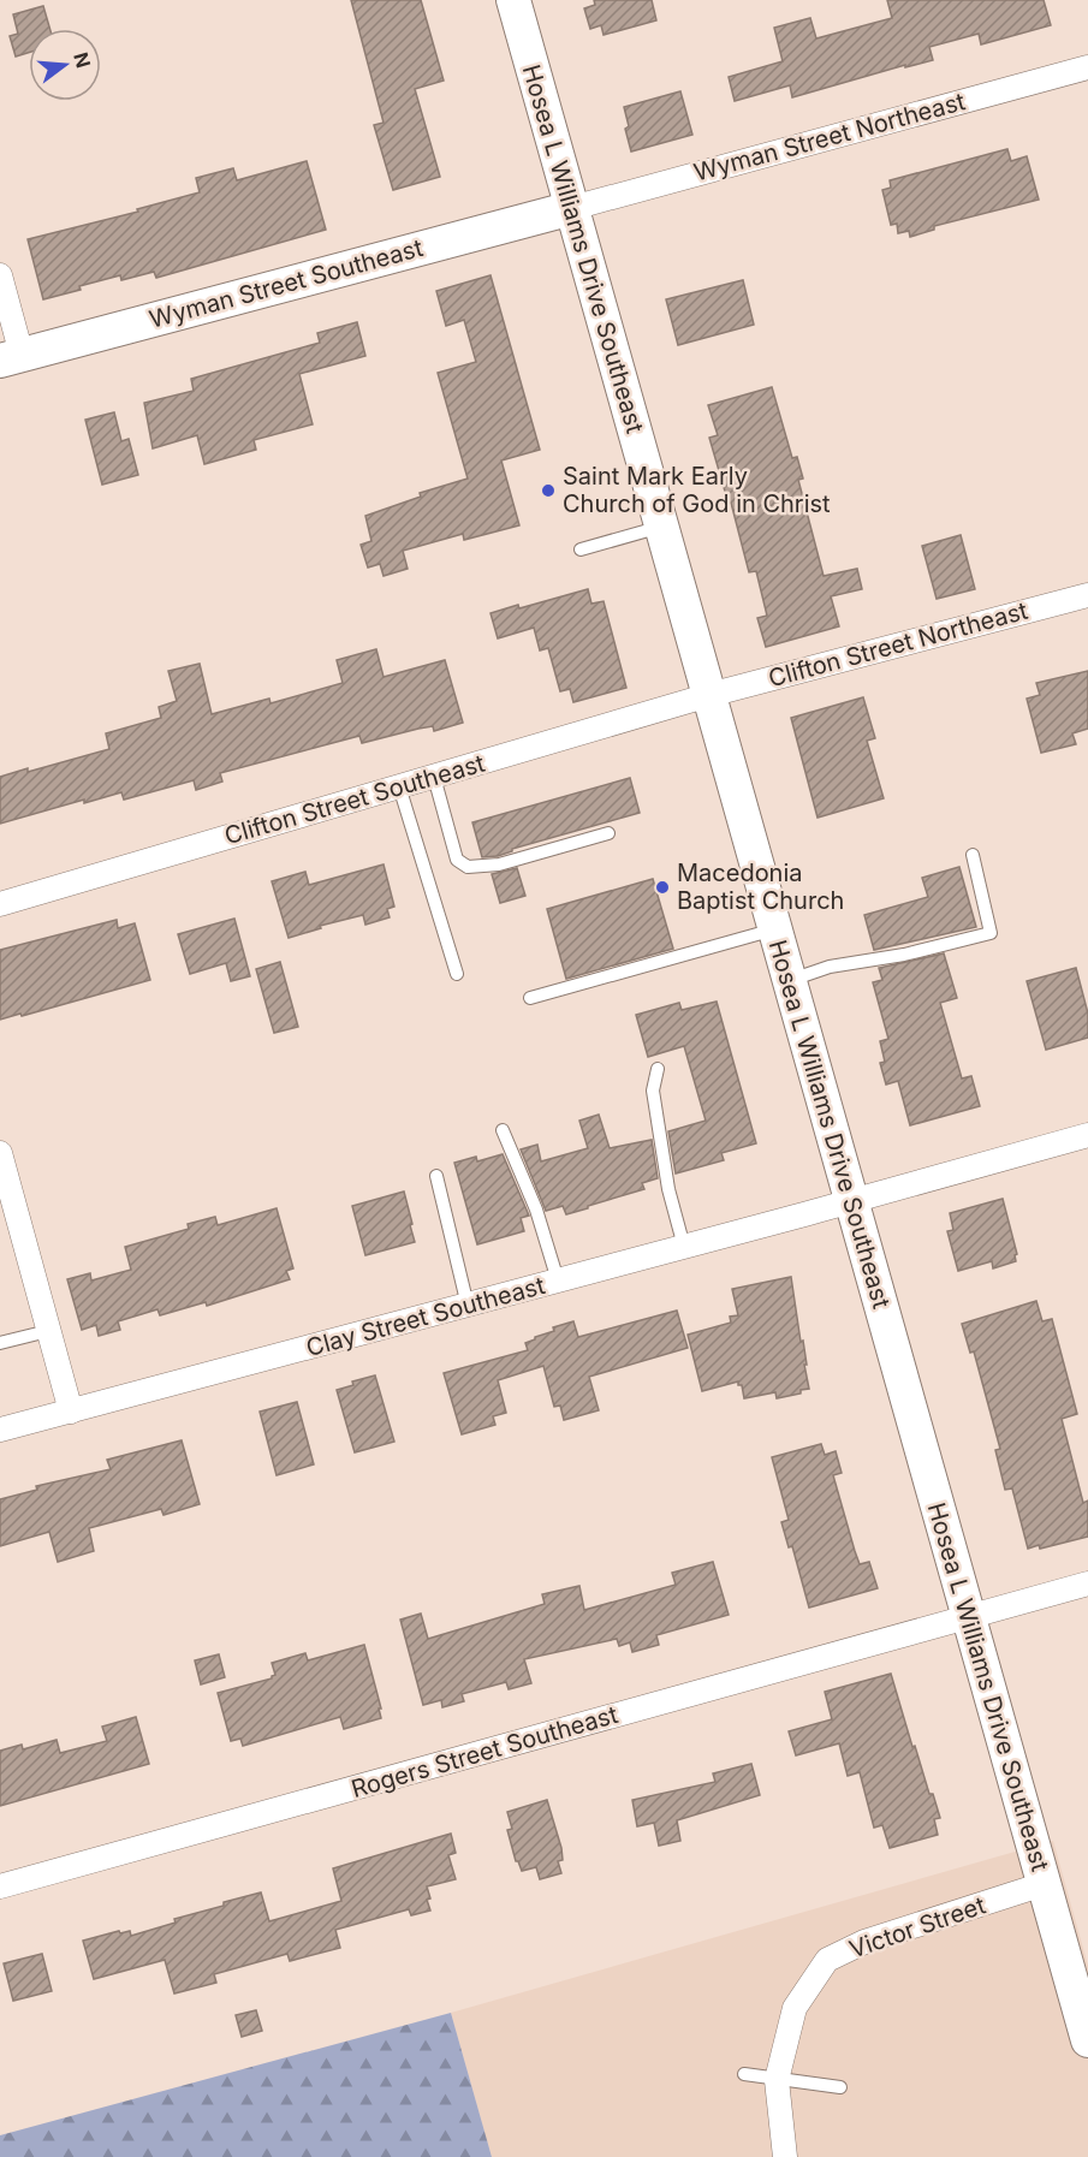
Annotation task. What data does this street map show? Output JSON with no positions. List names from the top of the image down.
{
  "streets": {
    "street": [
      "Wyman Street Northeast",
      "Hosea L Williams Drive Southeast",
      "Wyman Street Southeast",
      "Clifton Street Northeast",
      "Clifton Street Southeast",
      "Clay Street Southeast",
      "Rogers Street Southeast",
      "Victor Street"
    ]
  },
  "crossings": [
    ["Wyman Street Northeast", "Hosea L Williams Drive Southeast"],
    ["Wyman Street Northeast", "Wyman Street Southeast"],
    ["Hosea L Williams Drive Southeast", "Wyman Street Southeast"],
    ["Hosea L Williams Drive Southeast", "Clifton Street Northeast"],
    ["Hosea L Williams Drive Southeast", "Clifton Street Southeast"],
    ["Hosea L Williams Drive Southeast", "Clay Street Southeast"],
    ["Hosea L Williams Drive Southeast", "Rogers Street Southeast"],
    ["Hosea L Williams Drive Southeast", "Victor Street"],
    ["Clifton Street Northeast", "Clifton Street Southeast"]
  ],
  "places": ["Saint Mark Early Church of God in Christ", "Macedonia Baptist Church"],
  "north": "right"
}
